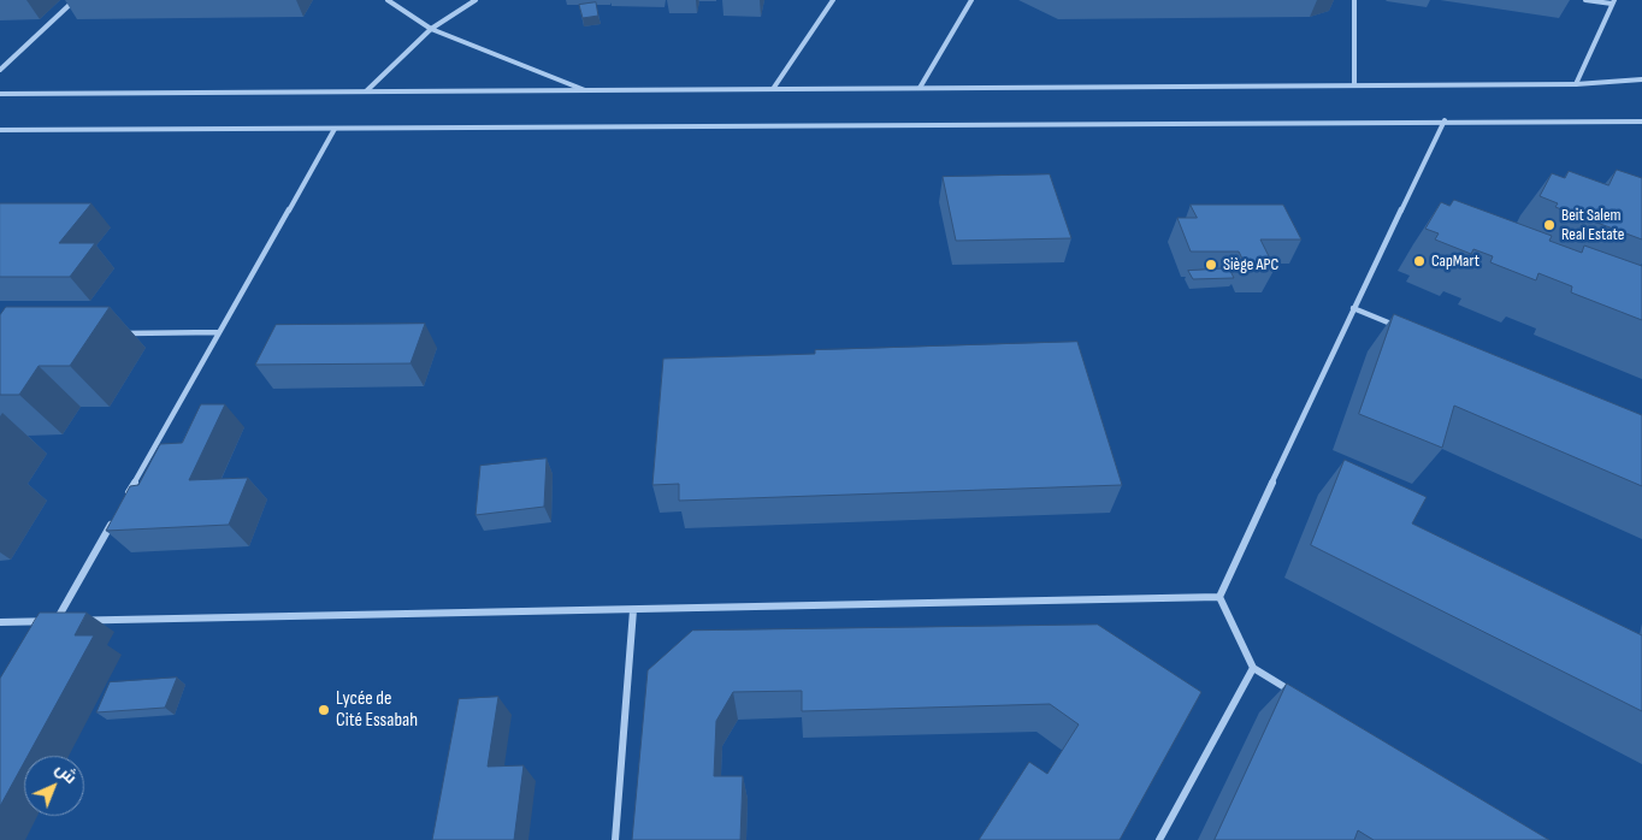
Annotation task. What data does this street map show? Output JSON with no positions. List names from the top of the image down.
{
  "places": [
    "Beit Salem Real Estate",
    "CapMart",
    "Siège APC",
    "Lycée de Cité Essabah"
  ],
  "north": "top right"
}
